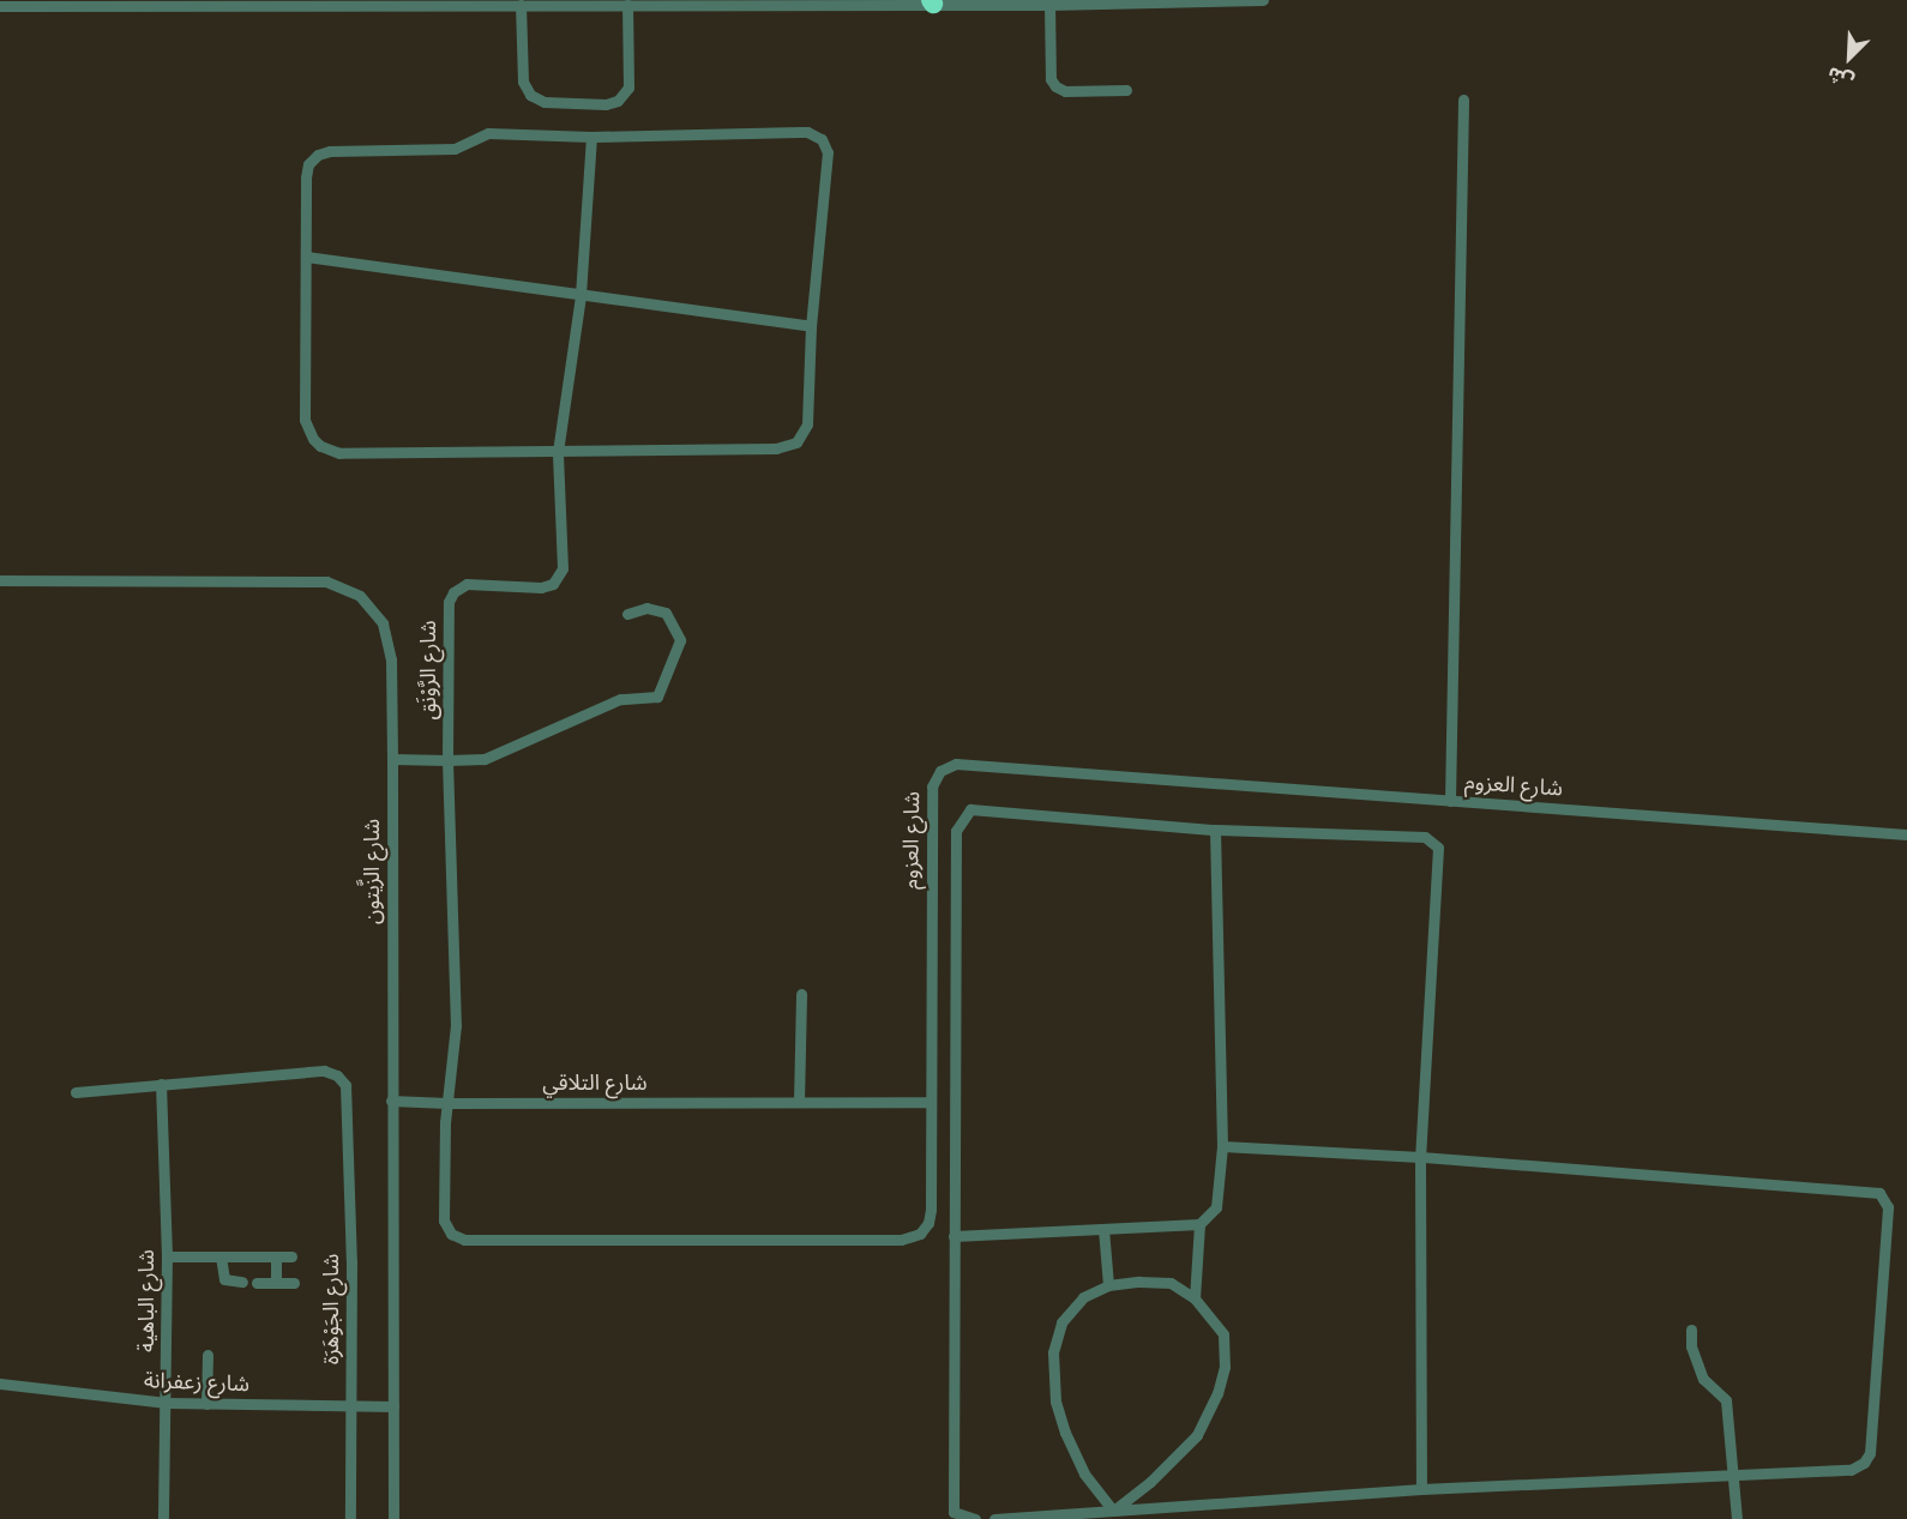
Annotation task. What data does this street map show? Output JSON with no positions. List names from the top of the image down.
{
  "streets": {
    "street": [
      "شارع الرَّوْنَق",
      "شارع العزوم",
      "شارع الزَّيتون",
      "شارع التلاقي",
      "شارع الباهية",
      "شارع الجَوْهَرَة",
      "شارع زعفرانة"
    ]
  },
  "crossings": [
    ["شارع الرَّوْنَق", "شارع العزوم"],
    ["شارع العزوم", "شارع التلاقي"],
    ["شارع الزَّيتون", "شارع التلاقي"],
    ["شارع الزَّيتون", "شارع زعفرانة"],
    ["شارع الباهية", "شارع الجَوْهَرَة"],
    ["شارع الباهية", "شارع زعفرانة"],
    ["شارع الجَوْهَرَة", "شارع زعفرانة"]
  ],
  "north": "bottom left"
}
